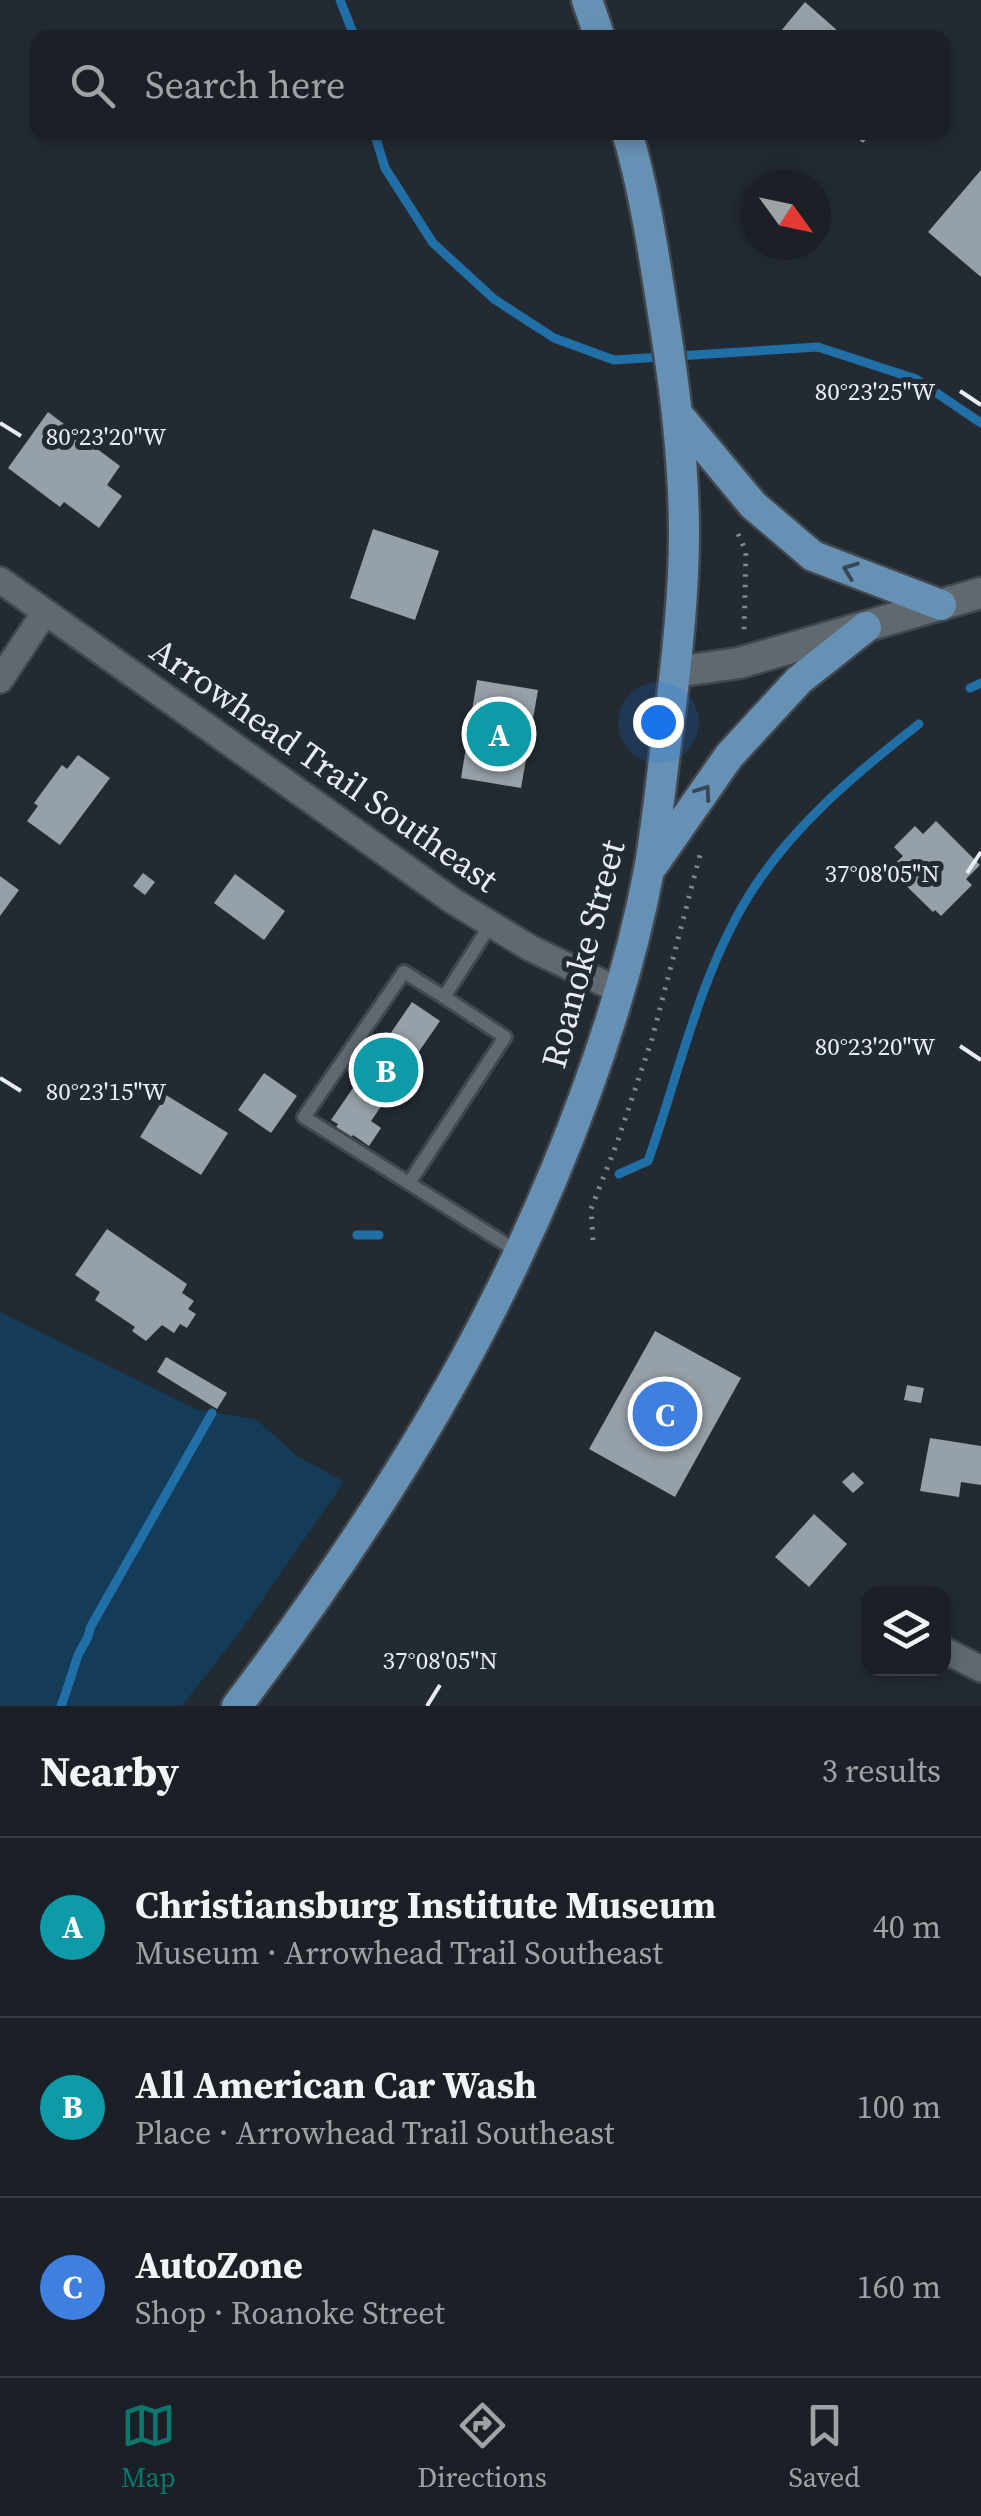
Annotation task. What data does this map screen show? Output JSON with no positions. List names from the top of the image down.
{
  "streets": {
    "main road": ["Roanoke Street"],
    "street": ["Arrowhead Trail Southeast"]
  },
  "crossings": [
    ["Arrowhead Trail Southeast", "Roanoke Street"]
  ],
  "north": "bottom right",
  "page": {
    "search": "Search here",
    "pins": ["A", "B", "C"],
    "heading": ["Nearby", "3 results"],
    "list": [
      {
        "mark": "A",
        "name": "Christiansburg Institute Museum",
        "note": "Museum · Arrowhead Trail Southeast",
        "value": "40 m"
      },
      {
        "mark": "B",
        "name": "All American Car Wash",
        "note": "Place · Arrowhead Trail Southeast",
        "value": "100 m"
      },
      {
        "mark": "C",
        "name": "AutoZone",
        "note": "Shop · Roanoke Street",
        "value": "160 m"
      }
    ],
    "nav": ["Map", "Directions", "Saved"]
  },
  "coordinates": [
    "80°23'25\"W",
    "80°23'20\"W",
    "37°08'05\"N",
    "80°23'15\"W"
  ]
}
